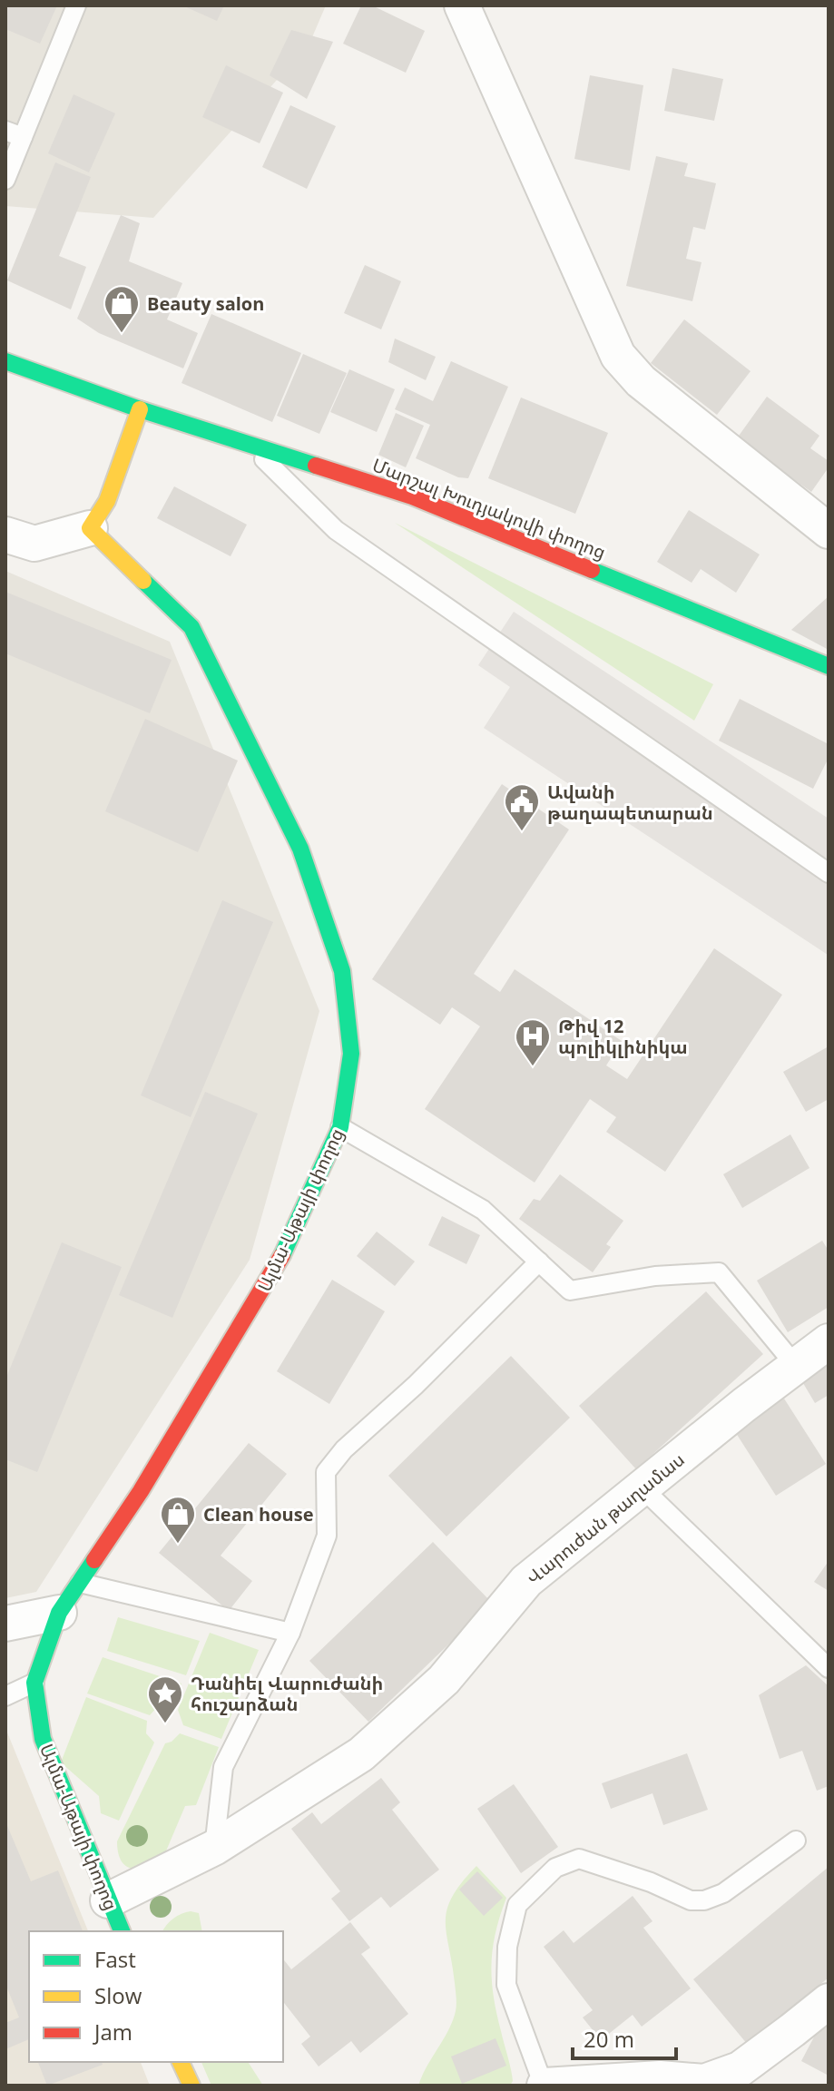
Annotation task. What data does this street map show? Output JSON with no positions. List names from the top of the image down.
{
  "streets": {
    "street": ["Մարշալ Խուդյակովի փողոց", "Ալմա-Աթայի փողոց", "Վարուժան թաղամաս"]
  },
  "crossings": [
    ["Ալմա-Աթայի փողոց", "Վարուժան թաղամաս"]
  ],
  "places": {
    "shop": ["Beauty salon", "Clean house"],
    "public building": ["Ավանի թաղապետարան"],
    "hospital": ["Թիվ 12 պոլիկլինիկա"],
    "place": ["Դանիել Վարուժանի հուշարձան"]
  },
  "legend": ["Fast", "Slow", "Jam"],
  "scale_bar": "20 m"
}
